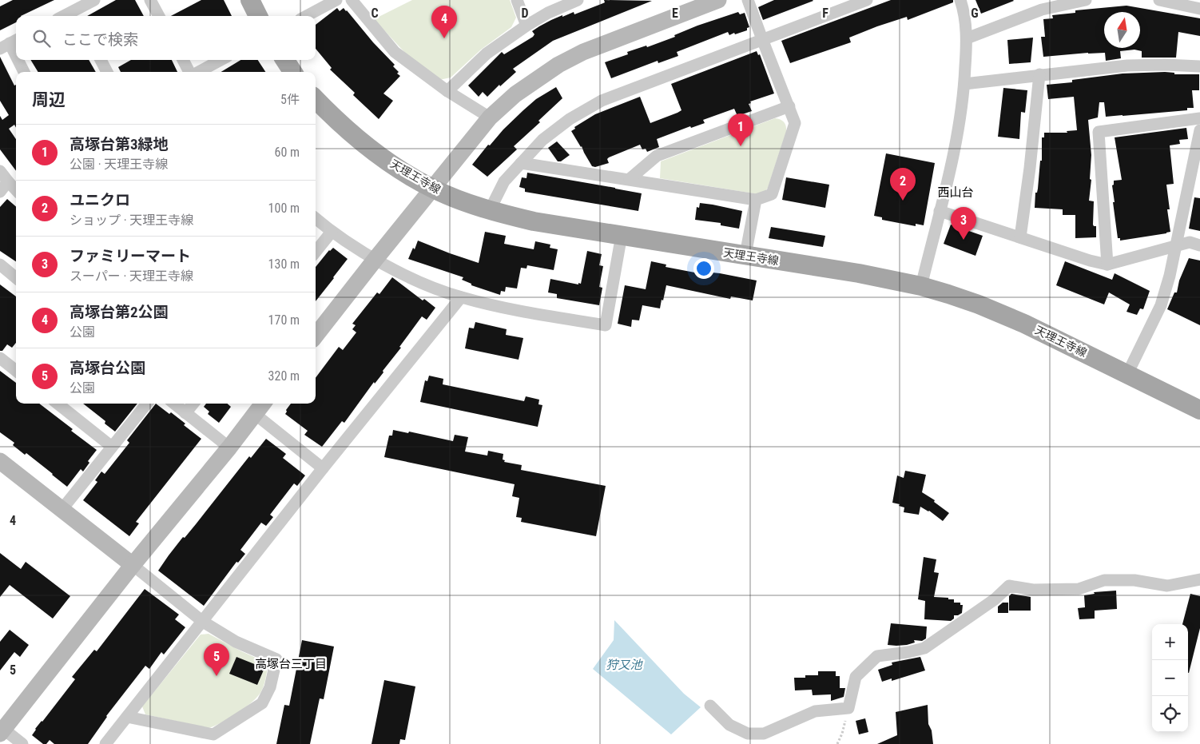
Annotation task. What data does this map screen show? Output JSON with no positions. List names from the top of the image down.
{
  "streets": {
    "main road": ["天理王寺線"]
  },
  "districts": ["西山台", "高塚台三丁目"],
  "water": ["狩又池"],
  "north": "top",
  "page": {
    "pins": [
      "4",
      "1",
      "2",
      "3",
      "5"
    ],
    "search": "ここで検索",
    "heading": ["周辺", "5件"],
    "list": [
      {
        "mark": "1",
        "name": "高塚台第3緑地",
        "note": "公園 · 天理王寺線",
        "value": "60 m"
      },
      {
        "mark": "2",
        "name": "ユニクロ",
        "note": "ショップ · 天理王寺線",
        "value": "100 m"
      },
      {
        "mark": "3",
        "name": "ファミリーマート",
        "note": "スーパー · 天理王寺線",
        "value": "130 m"
      },
      {
        "mark": "4",
        "name": "高塚台第2公園",
        "note": "公園",
        "value": "170 m"
      },
      {
        "mark": "5",
        "name": "高塚台公園",
        "note": "公園",
        "value": "320 m"
      }
    ],
    "map_buttons": ["+", "−"]
  },
  "grid": {
    "columns": [
      "C",
      "D",
      "E",
      "F",
      "G"
    ],
    "rows": ["4", "5"]
  }
}
